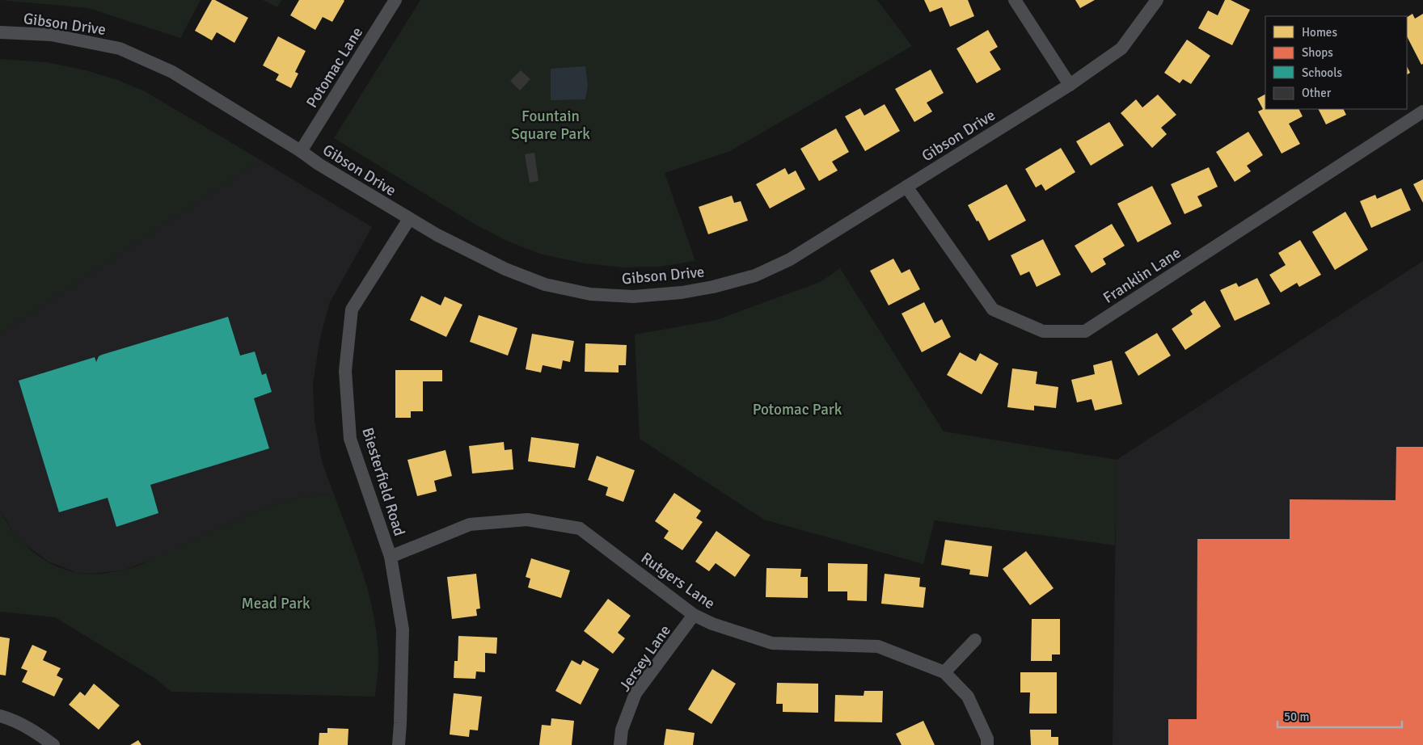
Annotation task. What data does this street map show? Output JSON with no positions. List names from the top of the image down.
{
  "streets": {
    "street": [
      "Gibson Drive",
      "Potomac Lane",
      "Franklin Lane",
      "Biesterfield Road",
      "Rutgers Lane",
      "Jersey Lane"
    ]
  },
  "crossings": [
    ["Gibson Drive", "Potomac Lane"],
    ["Gibson Drive", "Franklin Lane"],
    ["Gibson Drive", "Biesterfield Road"],
    ["Biesterfield Road", "Rutgers Lane"],
    ["Rutgers Lane", "Jersey Lane"]
  ],
  "parks": ["Fountain Square Park", "Potomac Park", "Mead Park"],
  "legend": [
    "Homes",
    "Shops",
    "Schools",
    "Other"
  ],
  "scale_bar": "50 m"
}
